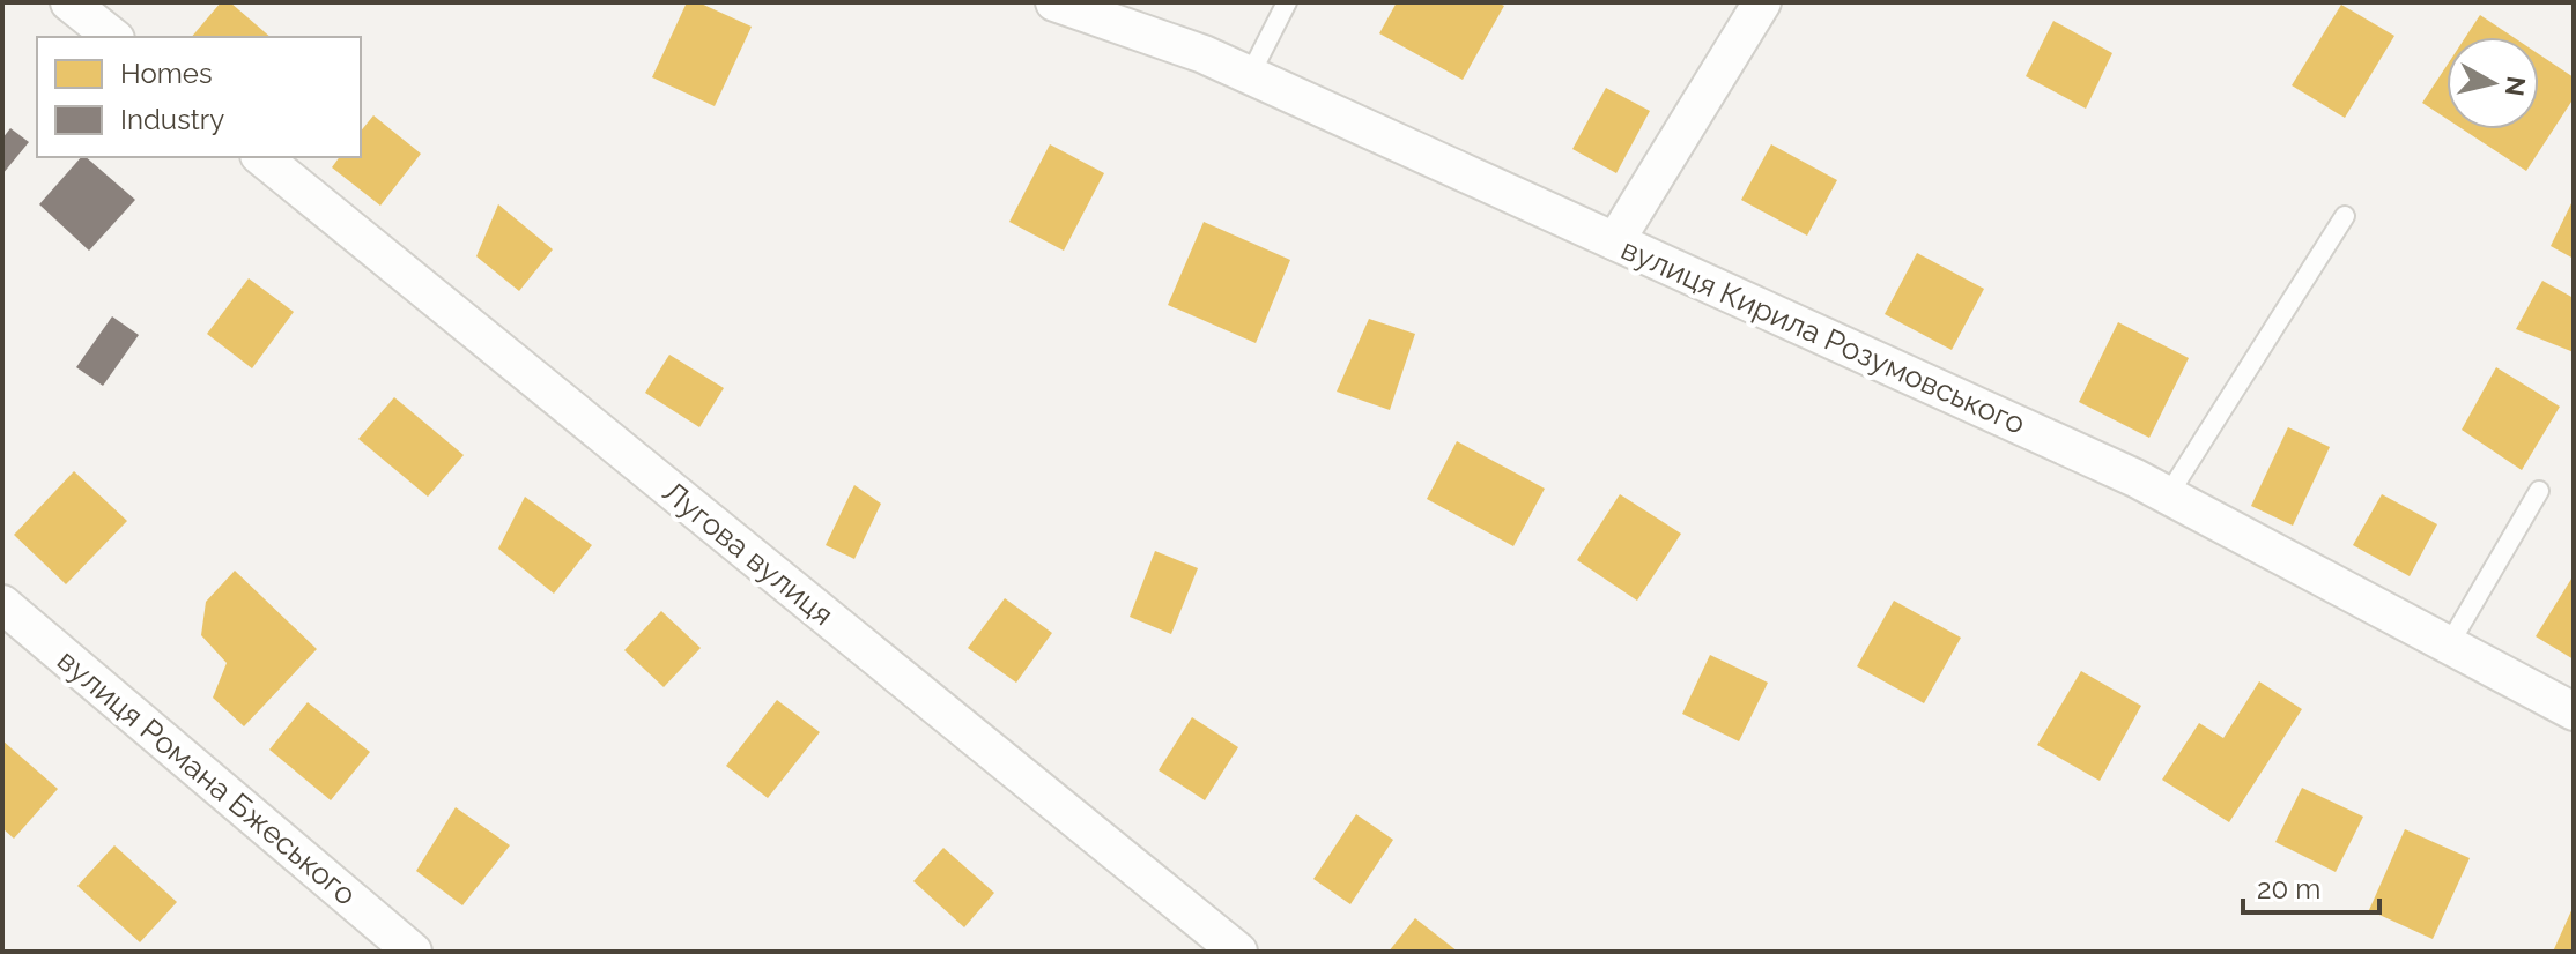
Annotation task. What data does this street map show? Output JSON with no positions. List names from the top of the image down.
{
  "streets": {
    "street": ["вулиця Кирила Розумовського", "Лугова вулиця", "вулиця Романа Бжеського"]
  },
  "legend": ["Homes", "Industry"],
  "scale_bar": "20 m",
  "north": "right"
}
